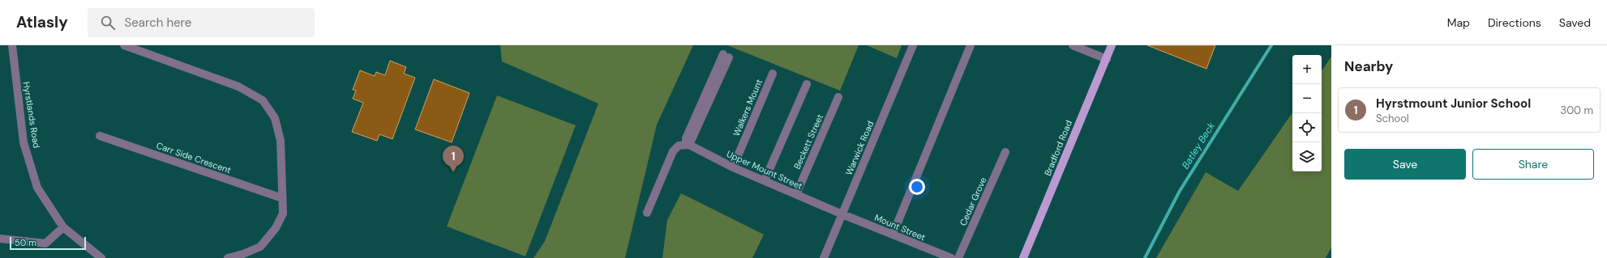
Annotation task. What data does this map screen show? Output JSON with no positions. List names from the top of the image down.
{
  "streets": {
    "main road": ["Bradford Road"],
    "street": [
      "Walkers Mount",
      "Hyrstlands Road",
      "Beckett Street",
      "Warwick Road",
      "Carr Side Crescent",
      "Upper Mount Street",
      "Cedar Grove",
      "Mount Street"
    ]
  },
  "crossings": [
    ["Walkers Mount", "Upper Mount Street"],
    ["Beckett Street", "Upper Mount Street"],
    ["Warwick Road", "Upper Mount Street"],
    ["Warwick Road", "Mount Street"],
    ["Upper Mount Street", "Mount Street"]
  ],
  "water": ["Batley Beck"],
  "scale_bar": "50 m",
  "page": {
    "header": "Atlasly",
    "search": "Search here",
    "nav": ["Map", "Directions", "Saved"],
    "heading": "Nearby",
    "map_buttons": ["+", "−"],
    "list": [
      {
        "mark": "1",
        "name": "Hyrstmount Junior School",
        "note": "School",
        "value": "300 m"
      }
    ],
    "buttons": ["Save", "Share"],
    "pins": "1",
    "scale": "50 m"
  }
}
